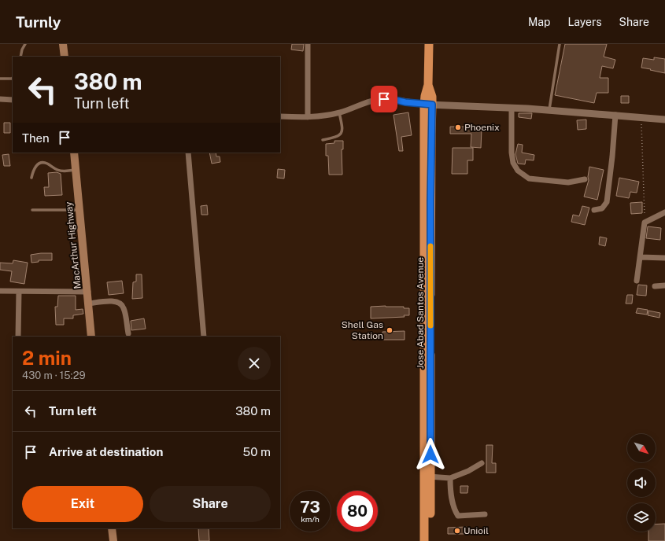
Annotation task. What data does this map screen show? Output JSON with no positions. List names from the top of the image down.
{
  "streets": {
    "highway": ["Jose Abad Santos Avenue"],
    "main road": ["MacArthur Highway"]
  },
  "places": ["Phoenix", "Shell Gas Station", "Unioil"],
  "north": "bottom right",
  "page": {
    "header": "Turnly",
    "nav": ["Map", "Layers", "Share"],
    "turn": ["380 m", "Turn left"],
    "then": "Then",
    "heading": ["2 min", "430 m · 15:29"],
    "list": [
      {
        "name": "Turn left",
        "value": "380 m"
      },
      {
        "name": "Arrive at destination",
        "value": "50 m"
      }
    ],
    "buttons": ["Exit", "Share"],
    "speed": "73 km/h",
    "limit": "80"
  }
}
